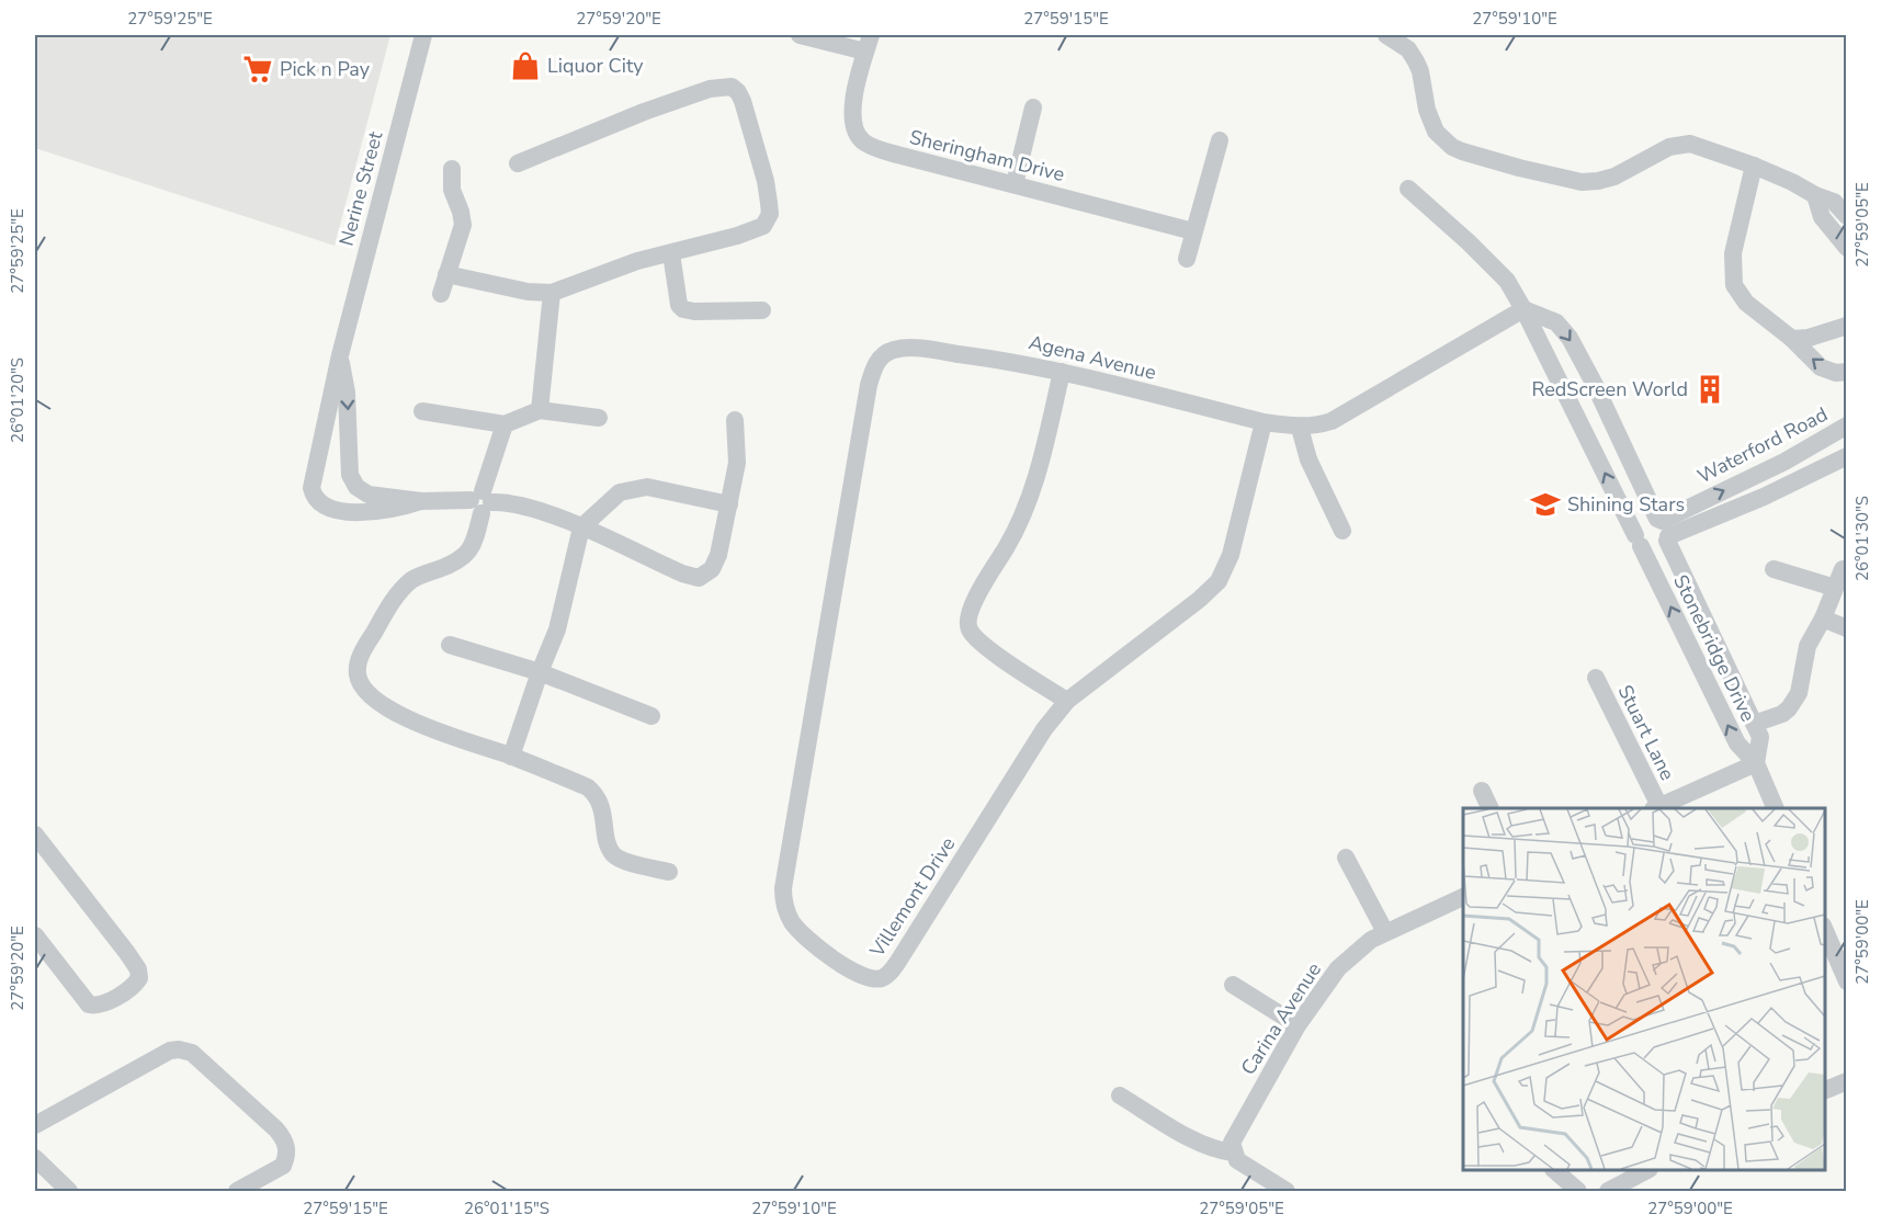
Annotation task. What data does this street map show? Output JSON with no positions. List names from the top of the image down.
{
  "streets": {
    "street": [
      "Sheringham Drive",
      "Nerine Street",
      "Agena Avenue",
      "Waterford Road",
      "Stonebridge Drive",
      "Stuart Lane",
      "Villemont Drive",
      "Carina Avenue"
    ]
  },
  "crossings": [
    ["Agena Avenue", "Stonebridge Drive"],
    ["Agena Avenue", "Villemont Drive"],
    ["Waterford Road", "Stonebridge Drive"]
  ],
  "places": {
    "shop": ["Liquor City"],
    "supermarket": ["Pick n Pay"],
    "building": ["RedScreen World"],
    "school or university": ["Shining Stars"]
  },
  "coordinates": [
    "27°59'25\"E",
    "27°59'20\"E",
    "27°59'15\"E",
    "27°59'10\"E",
    "27°59'05\"E",
    "26°01'20\"S",
    "26°01'30\"S",
    "27°59'00\"E",
    "26°01'15\"S"
  ]
}
